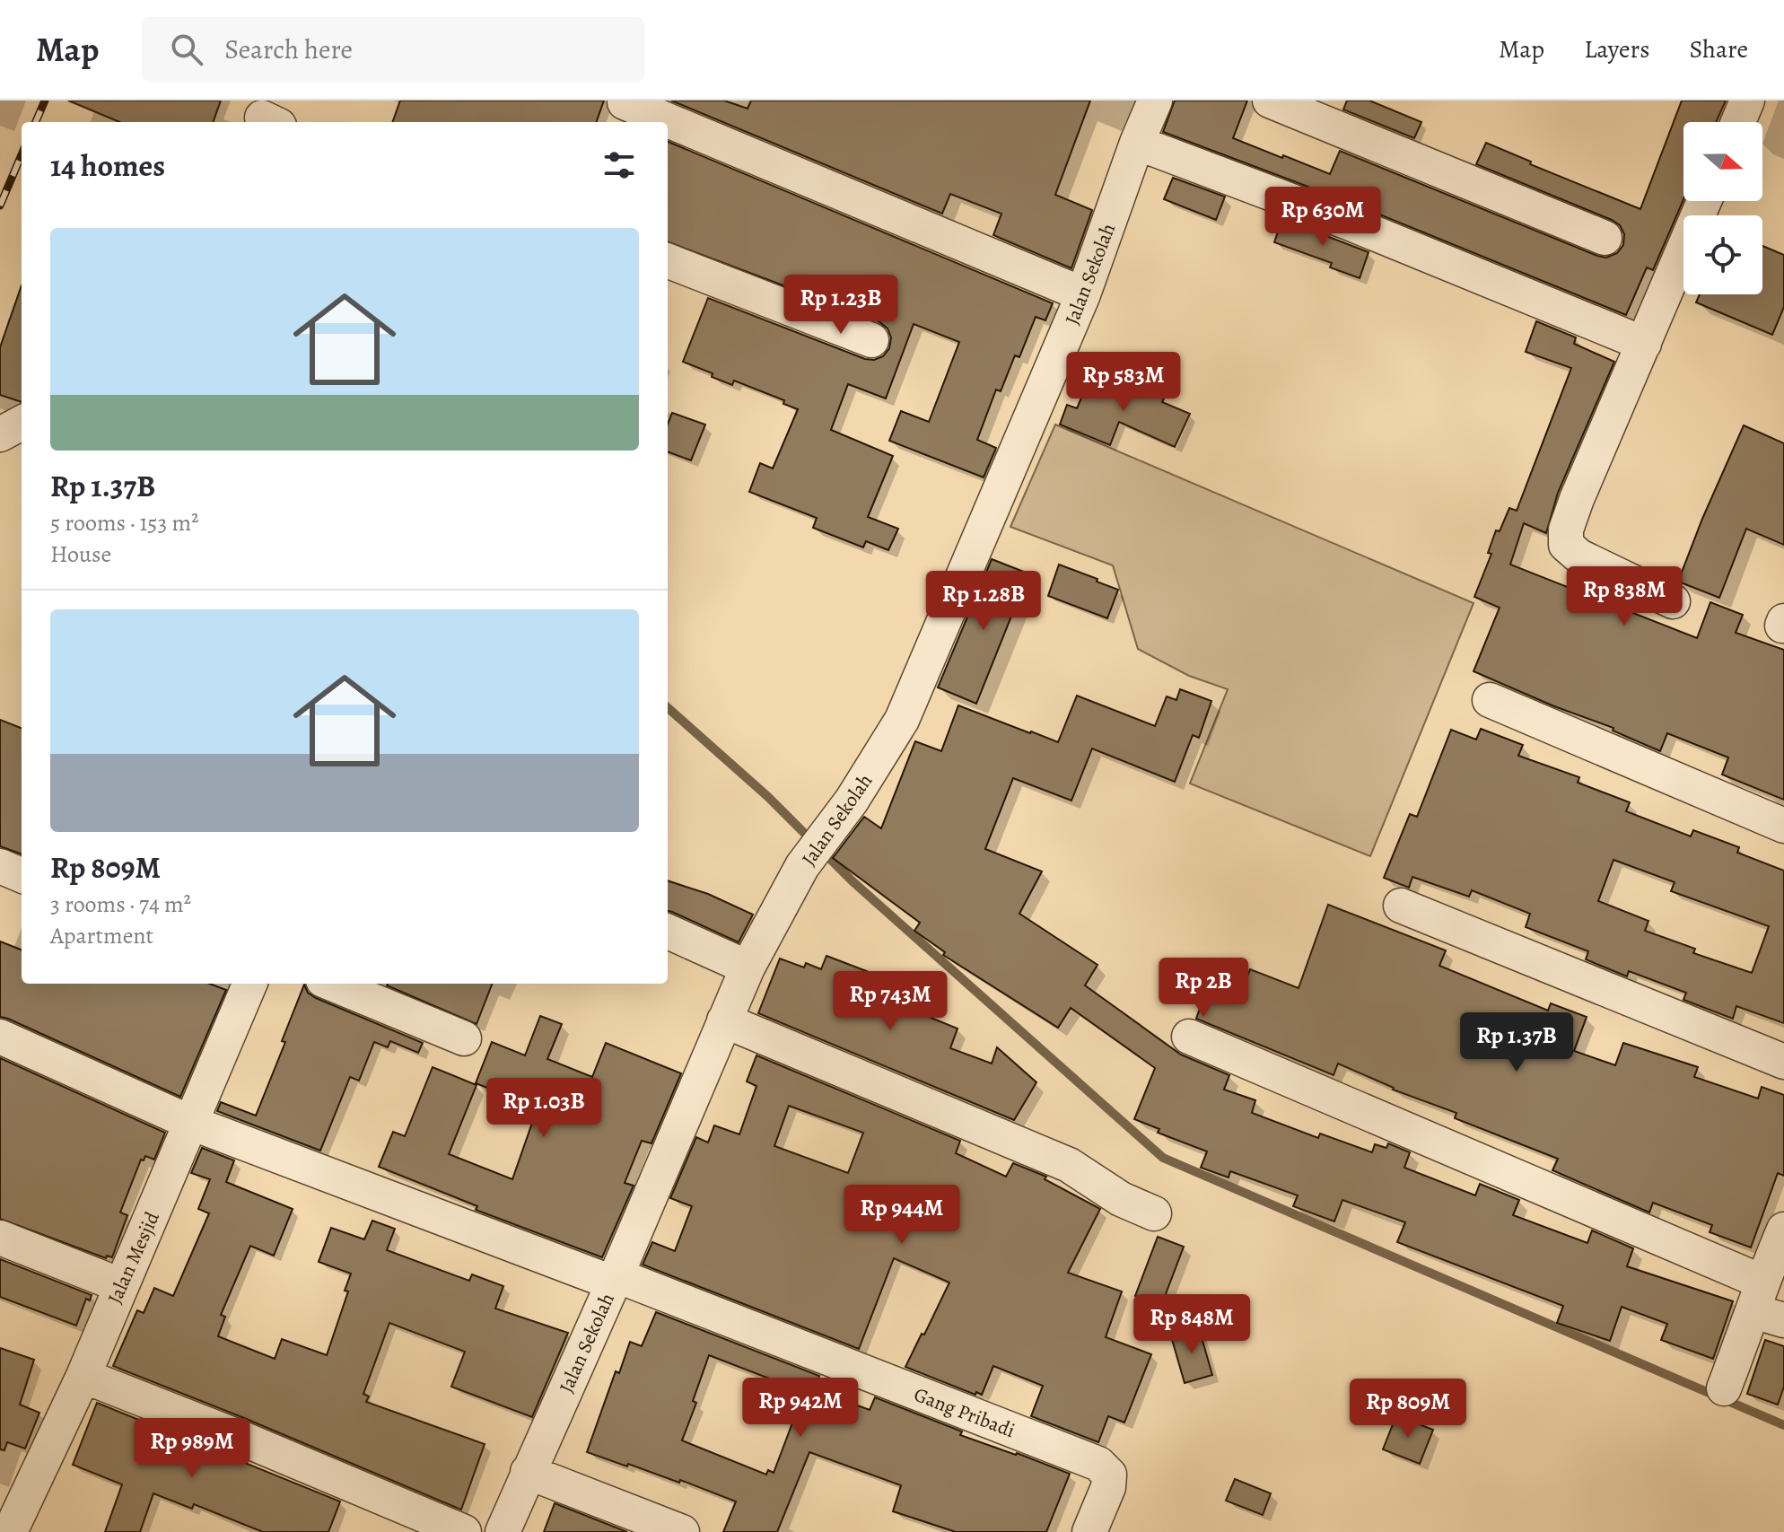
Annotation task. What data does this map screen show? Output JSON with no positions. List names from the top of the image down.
{
  "streets": {
    "street": ["Jalan Sekolah", "Jalan Mesjid", "Gang Pribadi"]
  },
  "crossings": [
    ["Jalan Sekolah", "Gang Pribadi"],
    ["Jalan Mesjid", "Gang Pribadi"]
  ],
  "north": "right",
  "page": {
    "header": "Map",
    "search": "Search here",
    "nav": ["Map", "Layers", "Share"],
    "heading": "14 homes",
    "price": [
      "Rp 630M",
      "Rp 1.23B",
      "Rp 583M",
      "Rp 838M",
      "Rp 1.28B",
      "Rp 2B",
      "Rp 743M",
      "Rp 1.37B",
      "Rp 1.03B",
      "Rp 944M",
      "Rp 848M",
      "Rp 942M",
      "Rp 809M",
      "Rp 989M"
    ],
    "list": [
      {
        "name": "Rp 1.37B",
        "note": "5 rooms · 153 m² · House"
      },
      {
        "name": "Rp 809M",
        "note": "3 rooms · 74 m² · Apartment"
      }
    ]
  }
}
